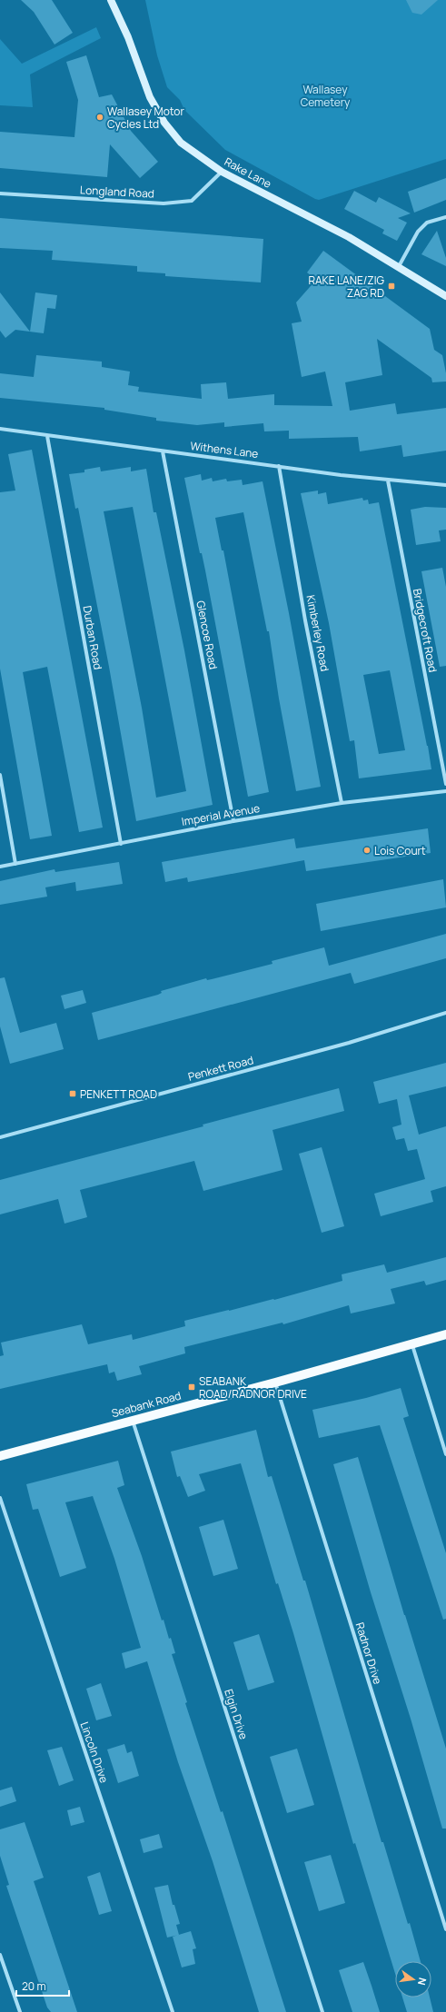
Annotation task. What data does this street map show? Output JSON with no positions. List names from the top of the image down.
{
  "streets": {
    "main road": ["Rake Lane", "Seabank Road"],
    "street": [
      "Longland Road",
      "Withens Lane",
      "Bridgecroft Road",
      "Kimberley Road",
      "Glencoe Road",
      "Durban Road",
      "Imperial Avenue",
      "Penkett Road",
      "Radnor Drive",
      "Elgin Drive",
      "Lincoln Drive"
    ]
  },
  "crossings": [
    ["Rake Lane", "Longland Road"],
    ["Withens Lane", "Bridgecroft Road"],
    ["Withens Lane", "Kimberley Road"],
    ["Withens Lane", "Glencoe Road"],
    ["Withens Lane", "Durban Road"],
    ["Kimberley Road", "Imperial Avenue"],
    ["Glencoe Road", "Imperial Avenue"],
    ["Durban Road", "Imperial Avenue"],
    ["Seabank Road", "Radnor Drive"],
    ["Seabank Road", "Elgin Drive"]
  ],
  "parks": ["Wallasey Cemetery"],
  "places": {
    "other": ["Wallasey Motor Cycles Ltd", "Lois Court"],
    "transit": ["RAKE LANE/ZIG ZAG RD", "PENKETT ROAD", "SEABANK ROAD/RADNOR DRIVE"]
  },
  "scale_bar": "20 m",
  "north": "right"
}
